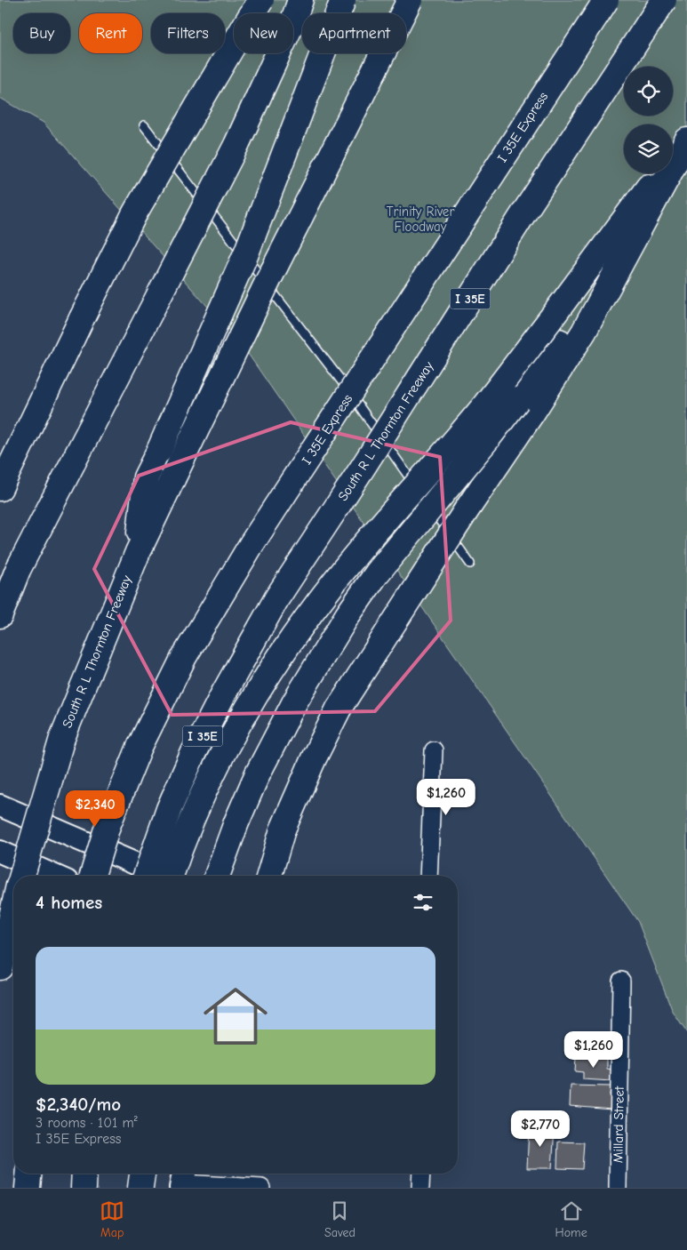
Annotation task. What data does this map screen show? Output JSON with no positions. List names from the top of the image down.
{
  "streets": {
    "highway": ["I 35E Express", "I 35E", "South R L Thornton Freeway"],
    "street": ["Millard Street"]
  },
  "parks": ["Trinity River Floodway"],
  "page": {
    "chip": [
      "Buy",
      "Rent",
      "Filters",
      "New",
      "Apartment"
    ],
    "price": [
      "$1,260",
      "$2,340",
      "$1,260",
      "$2,770"
    ],
    "heading": "4 homes",
    "list": [
      {
        "name": "$2,340/mo",
        "note": "3 rooms · 101 m² · I 35E Express"
      }
    ],
    "tabs": ["Map", "Saved", "Home"]
  }
}
